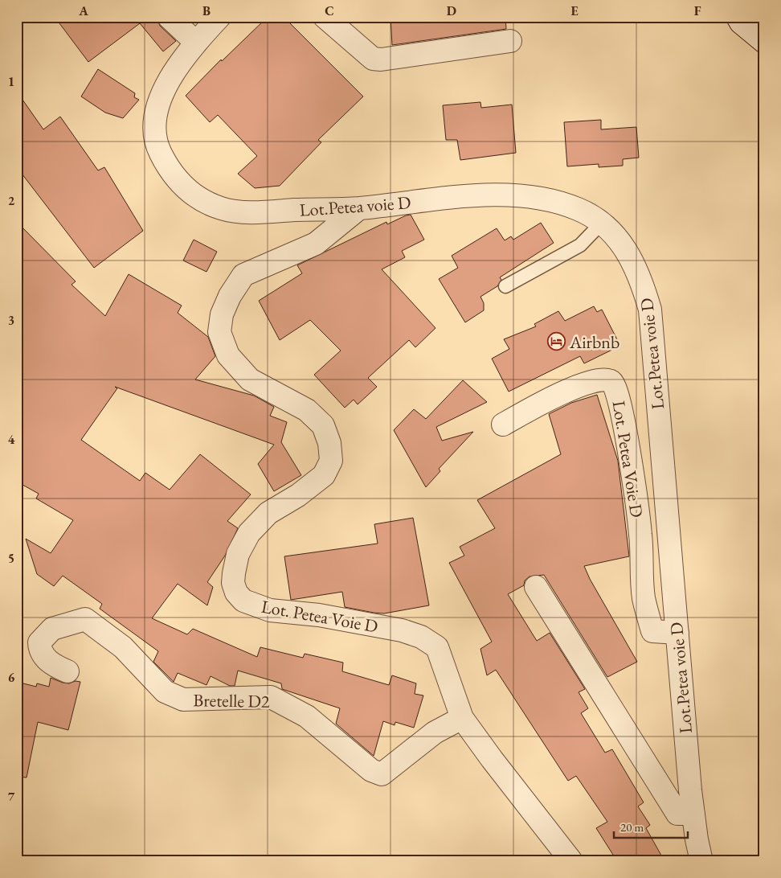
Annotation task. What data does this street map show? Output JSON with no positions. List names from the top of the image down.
{
  "streets": {
    "street": ["Lot.Petea voie D", "Lot. Petea Voie D", "Bretelle D2"]
  },
  "crossings": [
    ["Lot.Petea voie D", "Lot. Petea Voie D"],
    ["Lot. Petea Voie D", "Bretelle D2"]
  ],
  "places": {
    "hotel": ["Airbnb"]
  },
  "scale_bar": "20 m",
  "grid": {
    "columns": [
      "A",
      "B",
      "C",
      "D",
      "E",
      "F"
    ],
    "rows": [
      "1",
      "2",
      "3",
      "4",
      "5",
      "6",
      "7"
    ]
  }
}
